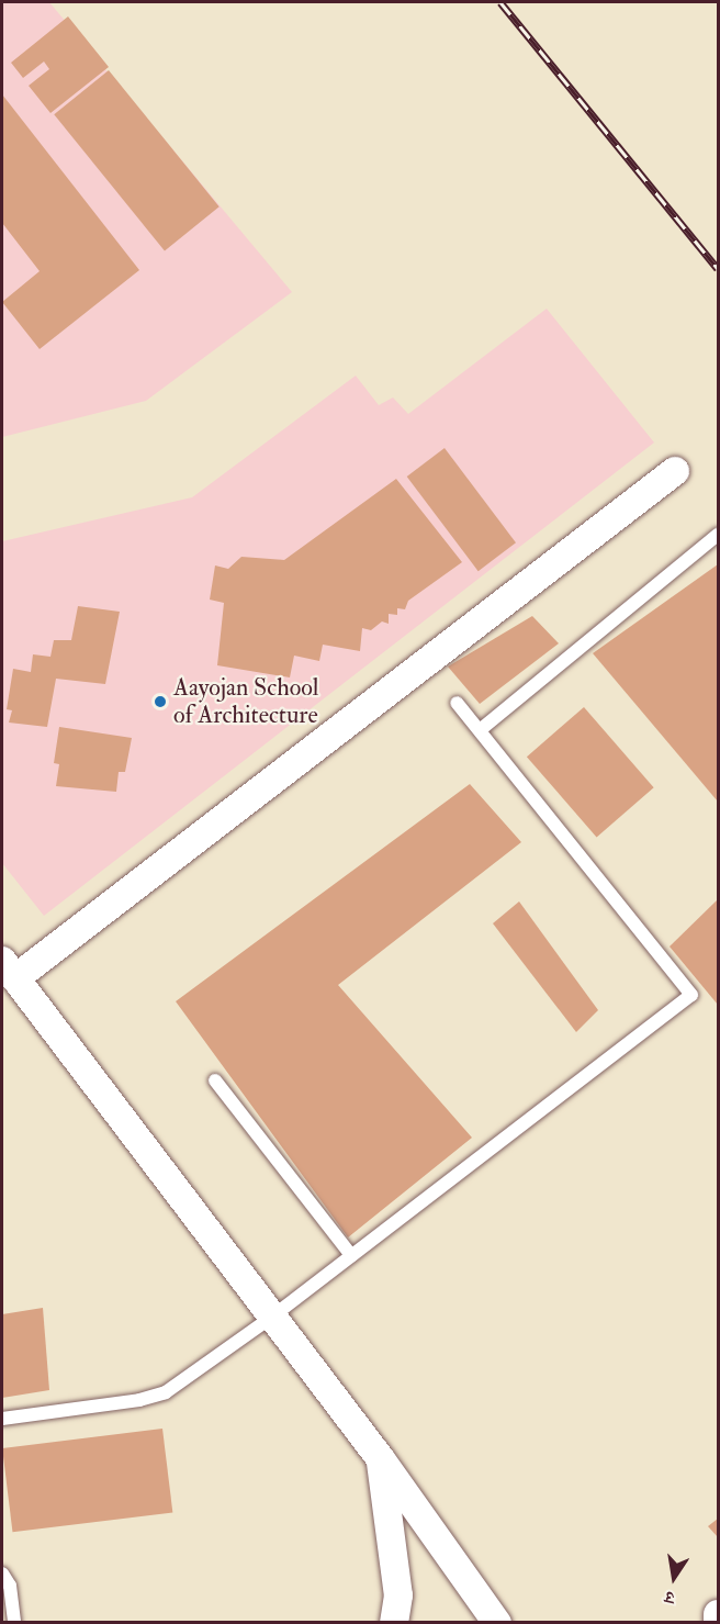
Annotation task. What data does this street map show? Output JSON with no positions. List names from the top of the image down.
{
  "places": ["Aayojan School of Architecture"],
  "north": "bottom"
}
